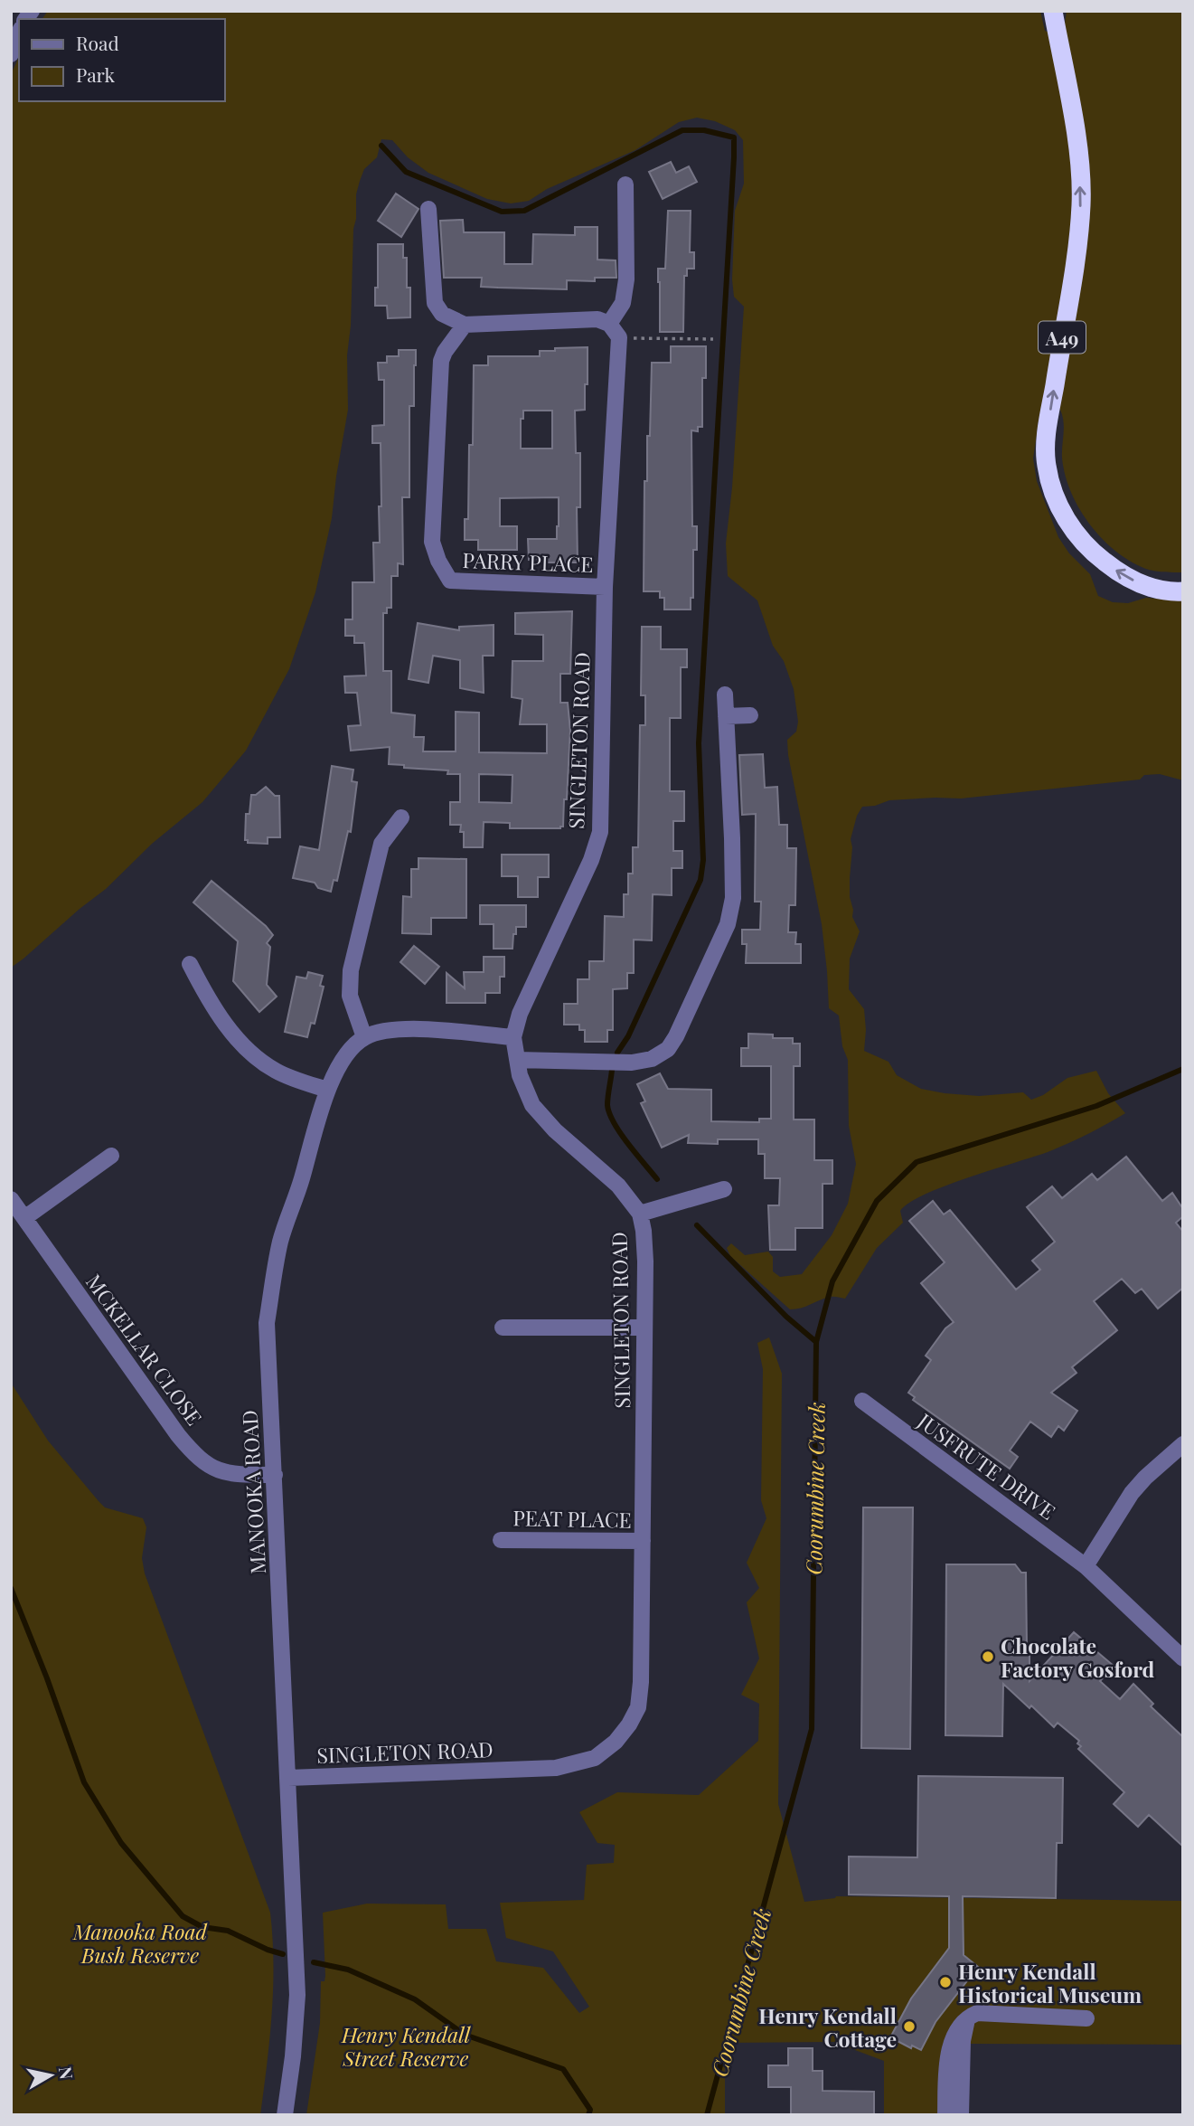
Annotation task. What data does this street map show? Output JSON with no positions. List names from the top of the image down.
{
  "streets": {
    "highway": ["A49"],
    "street": [
      "PARRY PLACE",
      "SINGLETON ROAD",
      "MCKELLAR CLOSE",
      "JUSFRUTE DRIVE",
      "MANOOKA ROAD",
      "PEAT PLACE"
    ]
  },
  "crossings": [
    ["PARRY PLACE", "SINGLETON ROAD"],
    ["SINGLETON ROAD", "MANOOKA ROAD"],
    ["SINGLETON ROAD", "PEAT PLACE"],
    ["MCKELLAR CLOSE", "MANOOKA ROAD"]
  ],
  "water": ["Coorumbine Creek"],
  "parks": ["Manooka Road Bush Reserve", "Henry Kendall Street Reserve"],
  "places": ["Chocolate Factory Gosford", "Henry Kendall Historical Museum", "Henry Kendall Cottage"],
  "legend": ["Road", "Park"],
  "north": "right"
}
